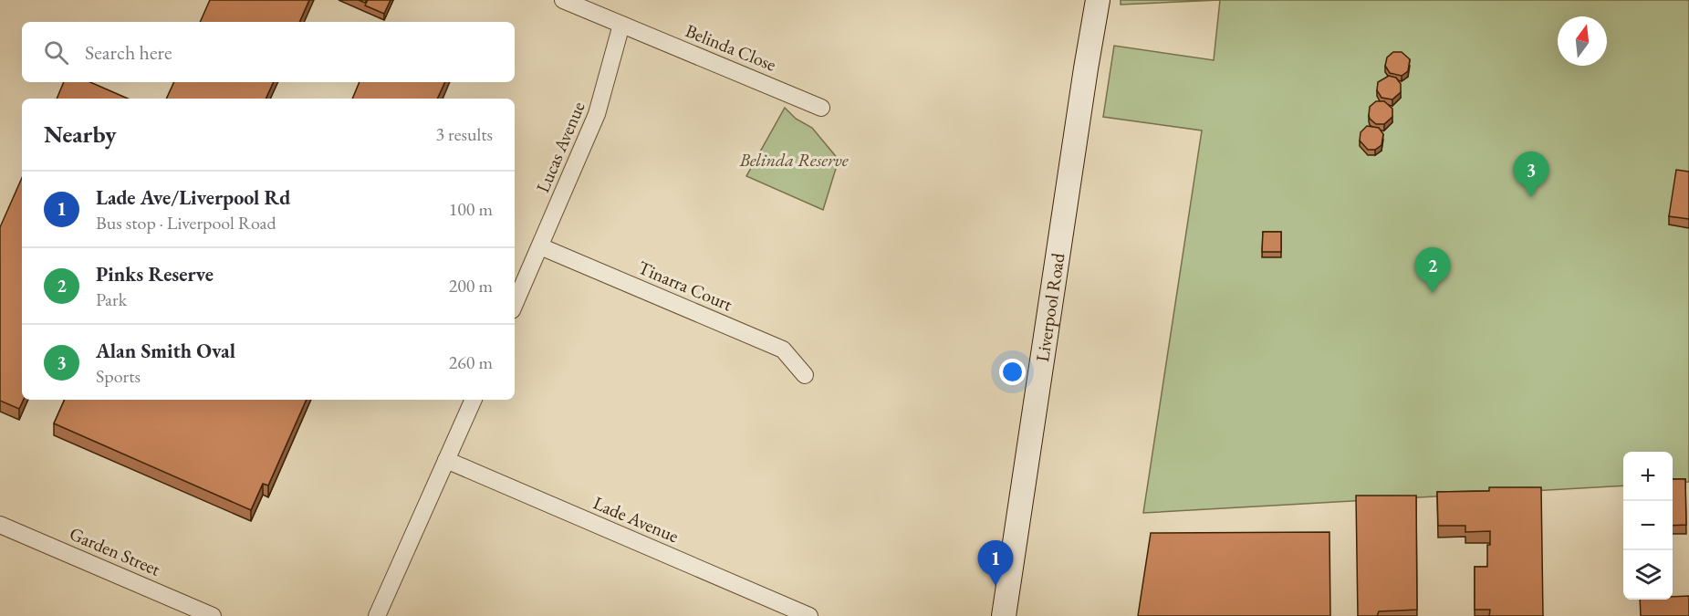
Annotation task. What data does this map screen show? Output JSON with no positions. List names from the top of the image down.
{
  "streets": {
    "main road": ["Liverpool Road"],
    "street": [
      "Belinda Close",
      "Lucas Avenue",
      "Tinarra Court",
      "Lade Avenue",
      "Garden Street"
    ]
  },
  "crossings": [
    ["Belinda Close", "Lucas Avenue"],
    ["Lucas Avenue", "Tinarra Court"]
  ],
  "parks": ["Belinda Reserve"],
  "north": "top",
  "page": {
    "search": "Search here",
    "heading": ["Nearby", "3 results"],
    "pins": ["3", "2", "1"],
    "list": [
      {
        "mark": "1",
        "name": "Lade Ave/Liverpool Rd",
        "note": "Bus stop · Liverpool Road",
        "value": "100 m"
      },
      {
        "mark": "2",
        "name": "Pinks Reserve",
        "note": "Park",
        "value": "200 m"
      },
      {
        "mark": "3",
        "name": "Alan Smith Oval",
        "note": "Sports",
        "value": "260 m"
      }
    ],
    "map_buttons": ["+", "−"]
  }
}
